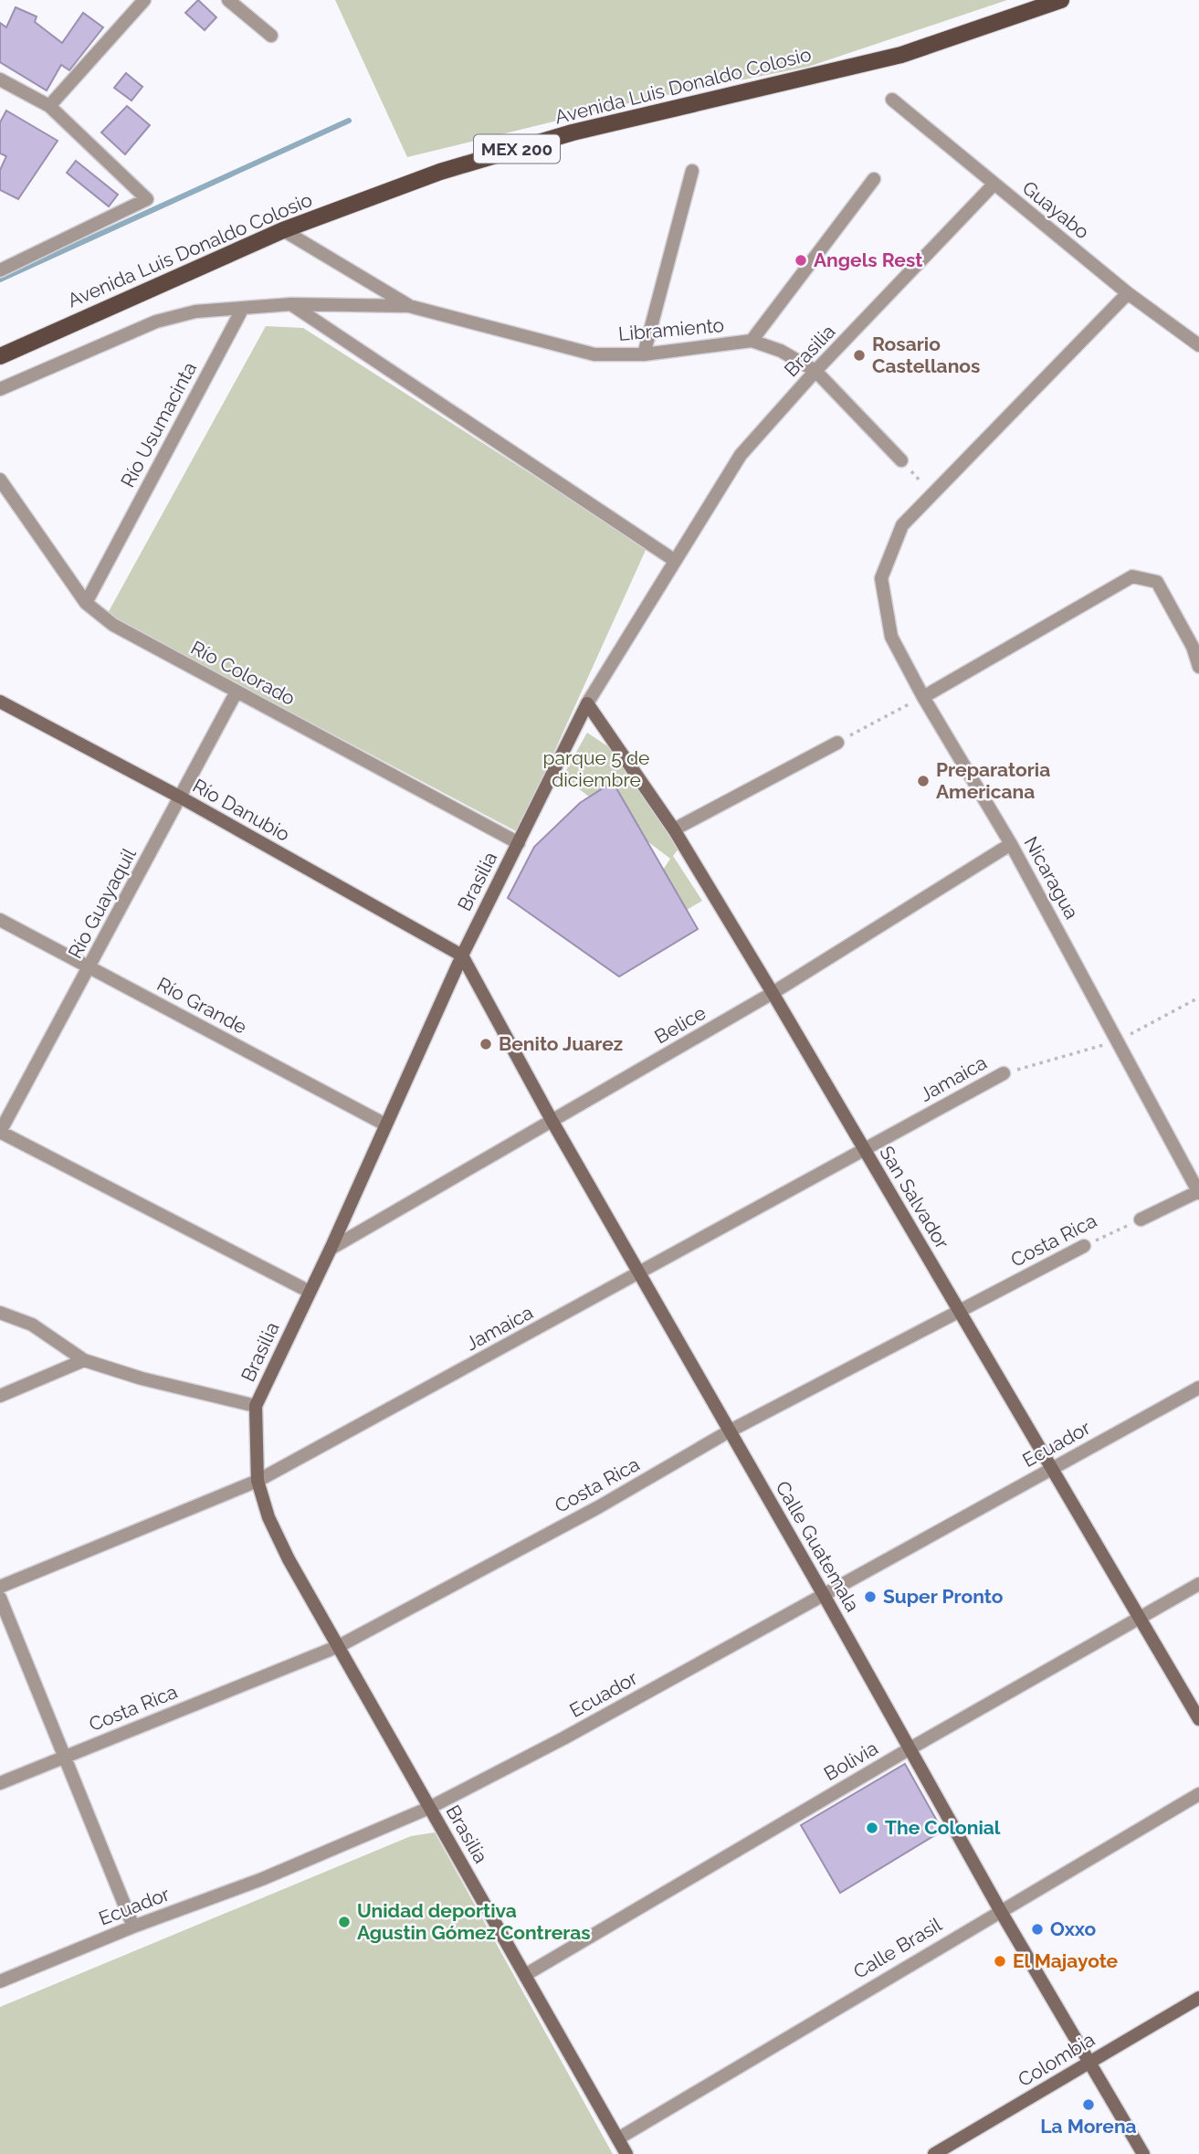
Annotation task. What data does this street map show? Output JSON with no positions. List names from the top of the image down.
{
  "streets": {
    "main road": ["Avenida Luis Donaldo Colosio", "MEX 200"],
    "street": [
      "Guayabo",
      "Libramiento",
      "Brasilia",
      "Río Usumacinta",
      "Río Colorado",
      "Río Danubio",
      "Nicaragua",
      "Río Guayaquil",
      "Río Grande",
      "Belice",
      "Jamaica",
      "San Salvador",
      "Costa Rica",
      "Ecuador",
      "Calle Guatemala",
      "Bolivia",
      "Calle Brasil",
      "Colombia"
    ]
  },
  "crossings": [
    ["Guayabo", "Brasilia"],
    ["Libramiento", "Brasilia"],
    ["Brasilia", "Río Colorado"],
    ["Brasilia", "Río Danubio"],
    ["Brasilia", "Río Grande"],
    ["Brasilia", "Belice"],
    ["Brasilia", "Jamaica"],
    ["Brasilia", "San Salvador"],
    ["Brasilia", "Costa Rica"],
    ["Brasilia", "Ecuador"],
    ["Brasilia", "Calle Guatemala"],
    ["Brasilia", "Bolivia"],
    ["Brasilia", "Calle Brasil"],
    ["Río Usumacinta", "Río Colorado"],
    ["Río Colorado", "Río Guayaquil"],
    ["Río Danubio", "Río Guayaquil"],
    ["Río Danubio", "Calle Guatemala"],
    ["Nicaragua", "Belice"],
    ["Río Guayaquil", "Río Grande"],
    ["Belice", "San Salvador"],
    ["Belice", "Calle Guatemala"],
    ["Jamaica", "San Salvador"],
    ["Jamaica", "Calle Guatemala"],
    ["San Salvador", "Costa Rica"],
    ["San Salvador", "Ecuador"],
    ["San Salvador", "Bolivia"],
    ["Costa Rica", "Calle Guatemala"],
    ["Ecuador", "Calle Guatemala"],
    ["Calle Guatemala", "Bolivia"],
    ["Calle Guatemala", "Calle Brasil"],
    ["Calle Guatemala", "Colombia"]
  ],
  "parks": ["parque 5 de diciembre"],
  "places": [
    "Angels Rest",
    "Rosario Castellanos",
    "Preparatoria Americana",
    "Benito Juarez",
    "Super Pronto",
    "The Colonial",
    "Unidad deportiva Agustin Gómez Contreras",
    "Oxxo",
    "El Majayote",
    "La Morena"
  ]
}
